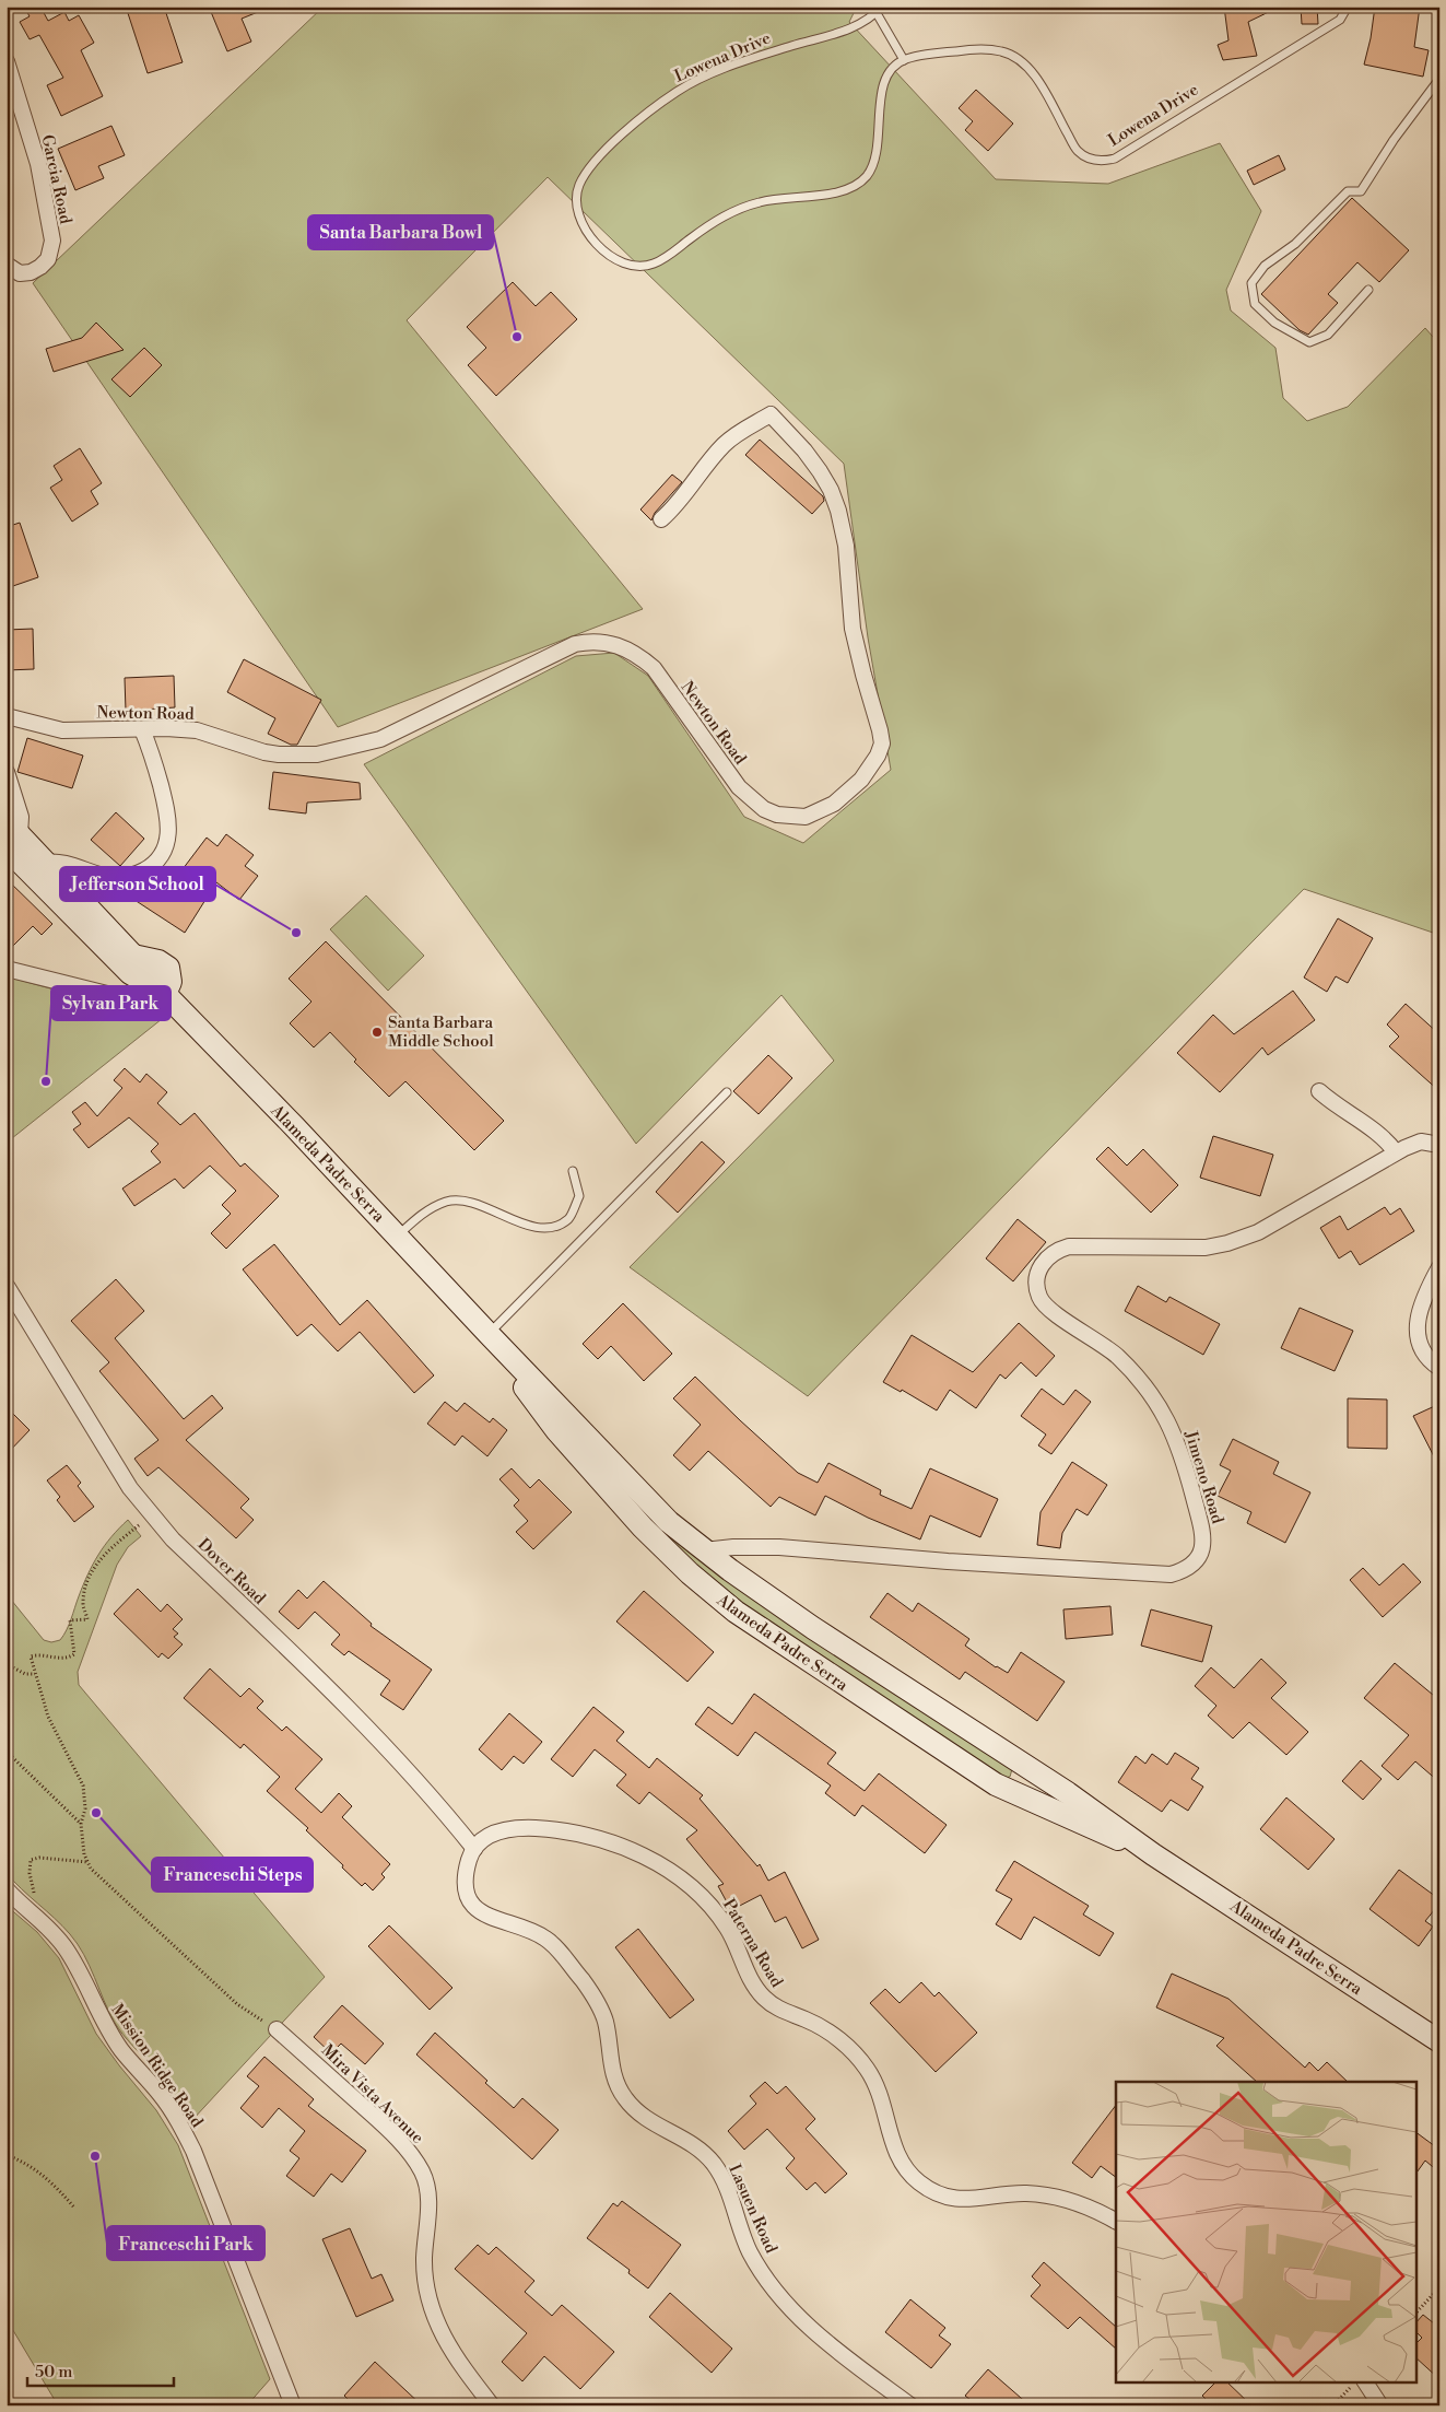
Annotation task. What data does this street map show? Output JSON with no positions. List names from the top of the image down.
{
  "streets": {
    "street": [
      "Garcia Road",
      "Newton Road",
      "Alameda Padre Serra",
      "Jimeno Road",
      "Dover Road",
      "Paterna Road",
      "Mission Ridge Road",
      "Mira Vista Avenue",
      "Lasuen Road"
    ],
    "lane": ["Lowena Drive"]
  },
  "crossings": [
    ["Alameda Padre Serra", "Jimeno Road"],
    ["Dover Road", "Paterna Road"],
    ["Dover Road", "Lasuen Road"],
    ["Paterna Road", "Lasuen Road"]
  ],
  "places": [
    "Santa Barbara Bowl",
    "Jefferson School",
    "Santa Barbara Middle School",
    "Sylvan Park",
    "Franceschi Steps",
    "Franceschi Park"
  ],
  "scale_bar": "50 m"
}
